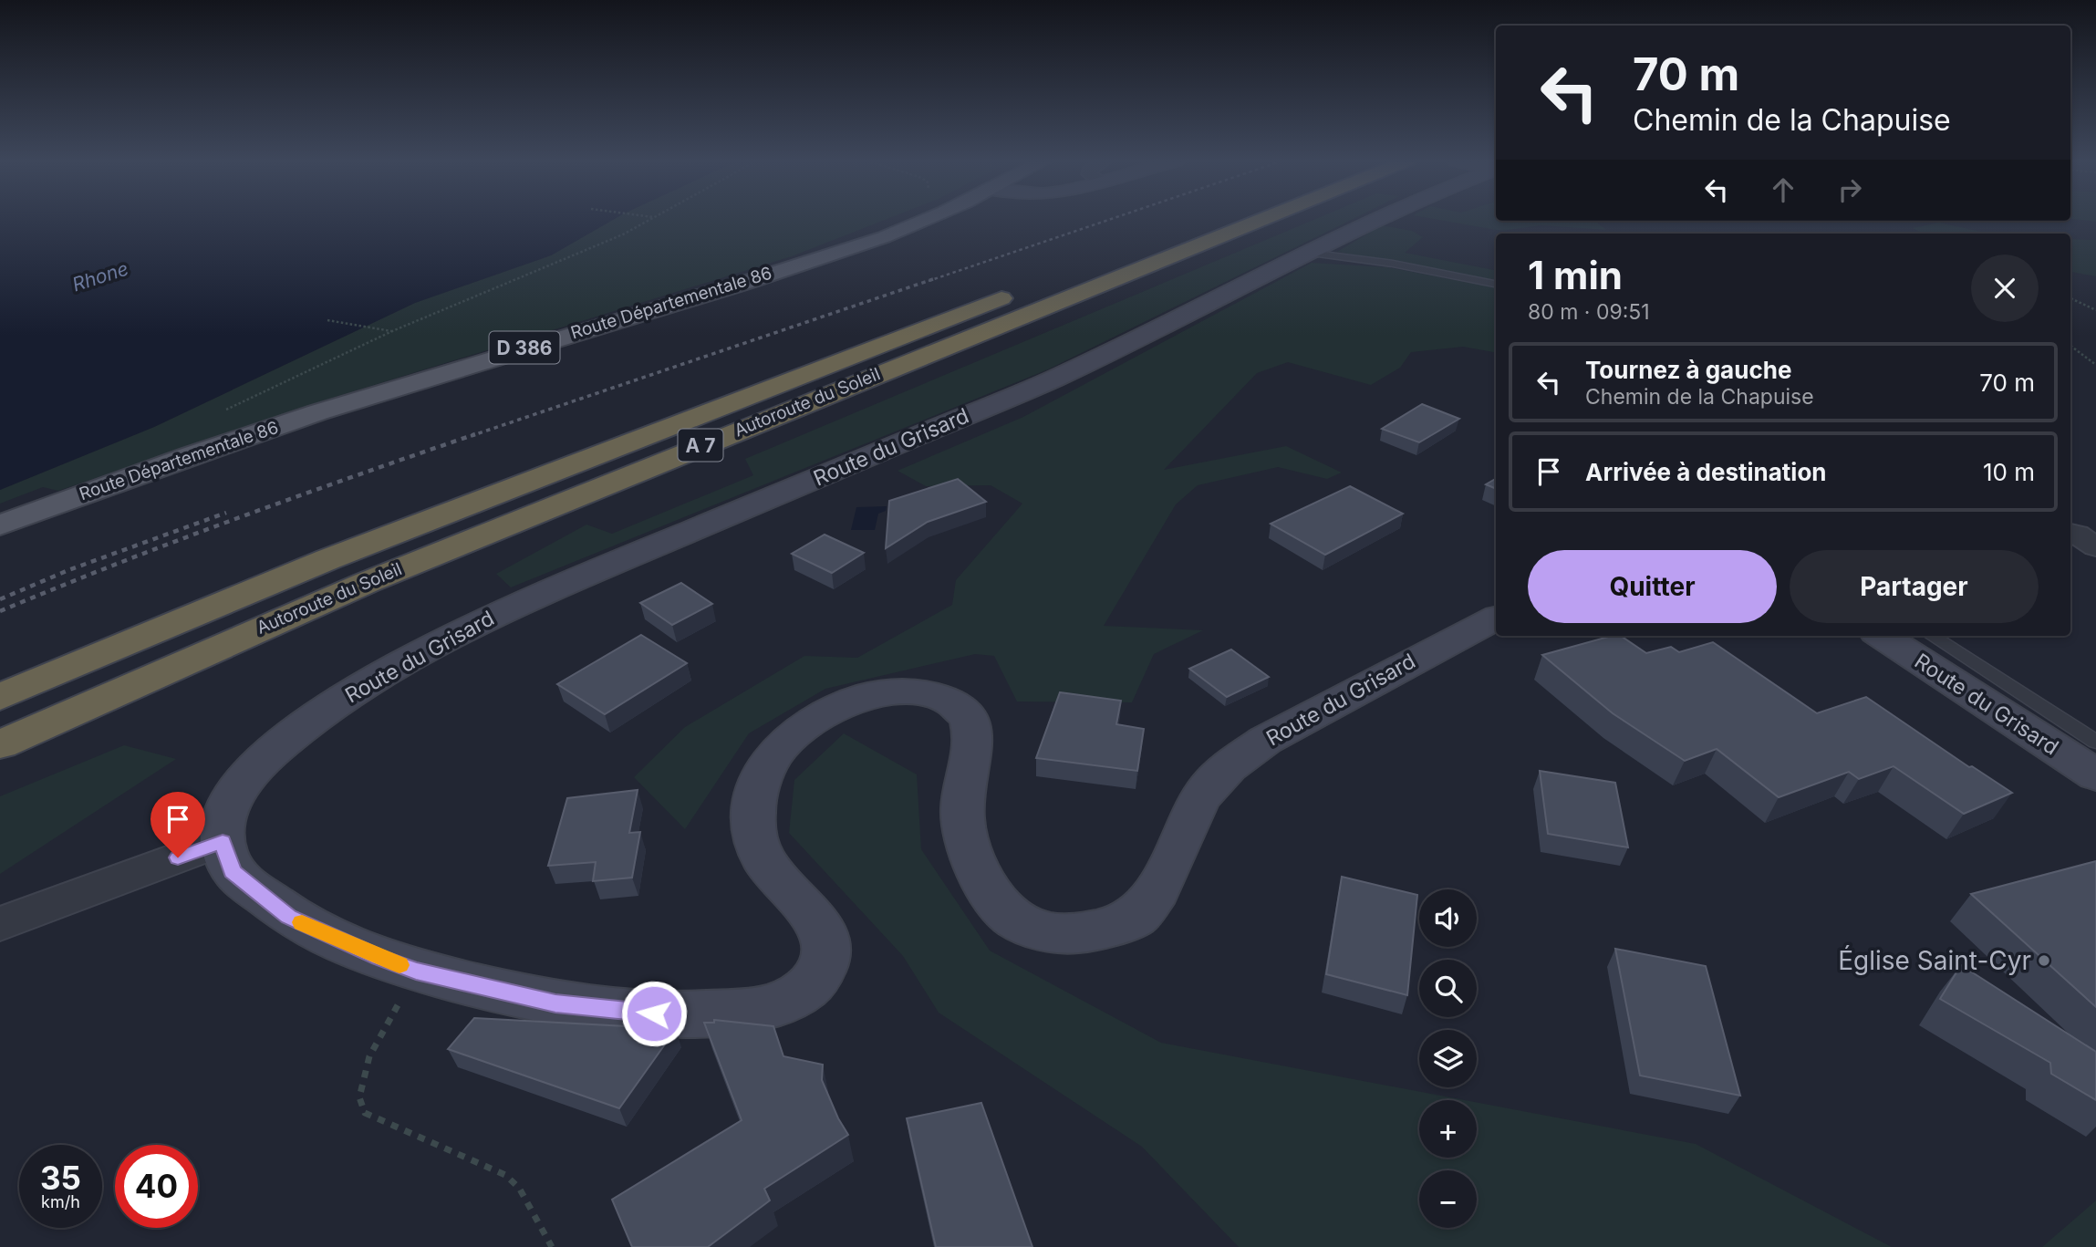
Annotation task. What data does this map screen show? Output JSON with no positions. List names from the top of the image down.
{
  "streets": {
    "highway": ["Autoroute du Soleil", "A 7"],
    "main road": ["Route Départementale 86", "D 386"],
    "street": ["Route du Grisard"]
  },
  "water": ["Rhone"],
  "places": ["Église Saint-Cyr"],
  "page": {
    "turn": ["70 m", "Chemin de la Chapuise"],
    "heading": ["1 min", "80 m · 09:51"],
    "list": [
      {
        "name": "Tournez à gauche",
        "note": "Chemin de la Chapuise",
        "value": "70 m"
      },
      {
        "name": "Arrivée à destination",
        "value": "10 m"
      }
    ],
    "buttons": ["Quitter", "Partager"],
    "map_buttons": ["+", "−"],
    "speed": "35 km/h",
    "limit": "40"
  }
}
